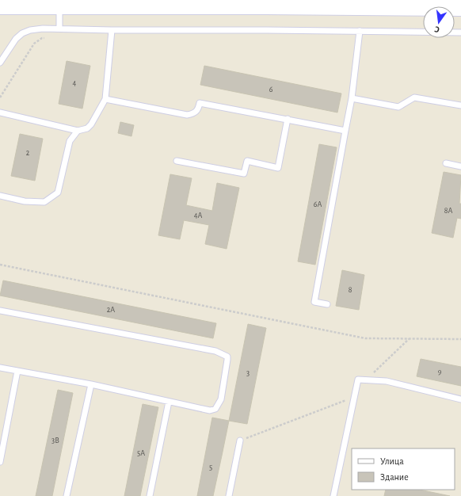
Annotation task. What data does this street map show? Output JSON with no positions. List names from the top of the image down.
{
  "house_numbers": [
    "4",
    "6",
    "2",
    "6А",
    "8А",
    "4А",
    "8",
    "2А",
    "9",
    "3",
    "3В",
    "5А",
    "5"
  ],
  "legend": ["Улица", "Здание"],
  "north": "bottom"
}
